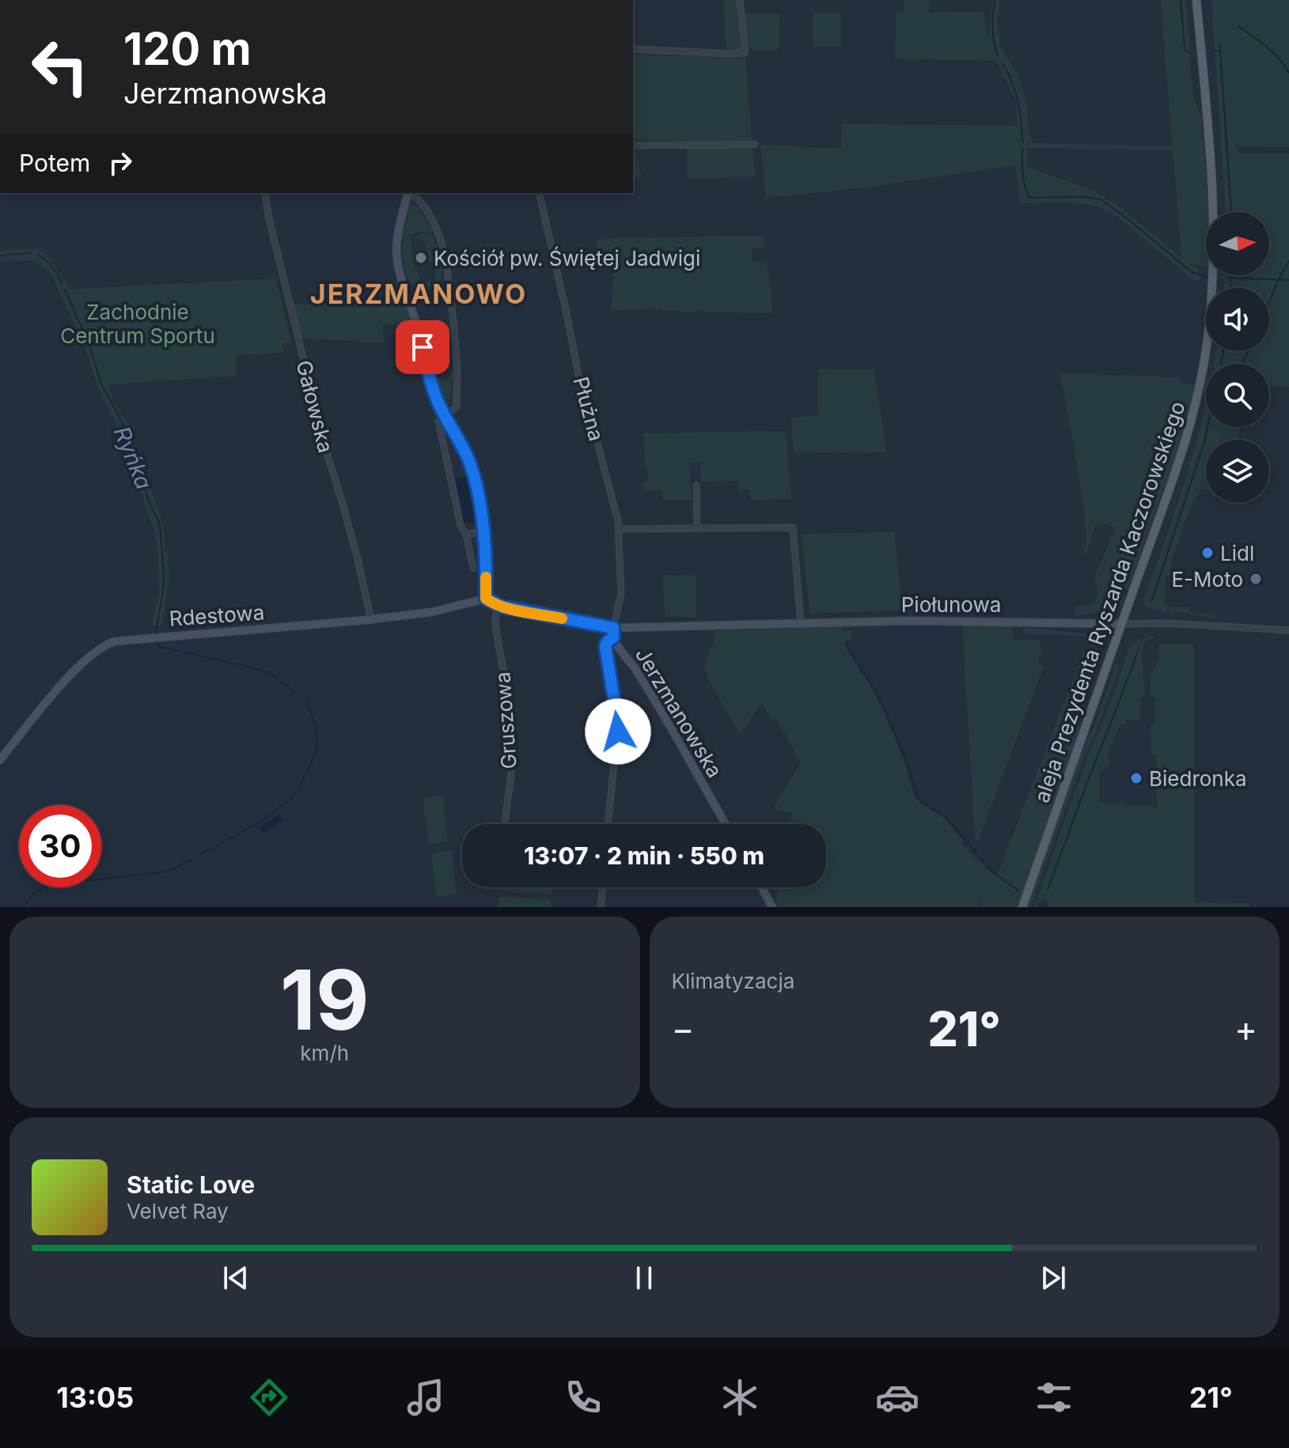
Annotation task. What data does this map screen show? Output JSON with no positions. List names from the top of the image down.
{
  "streets": {
    "main road": ["aleja Prezydenta Ryszarda Kaczorowskiego"],
    "street": [
      "Gałowska",
      "Płużna",
      "Piołunowa",
      "Rdestowa",
      "Jerzmanowska",
      "Gruszowa"
    ]
  },
  "crossings": [
    ["Gałowska", "Rdestowa"],
    ["Płużna", "Piołunowa"],
    ["Płużna", "Jerzmanowska"],
    ["aleja Prezydenta Ryszarda Kaczorowskiego", "Piołunowa"],
    ["Piołunowa", "Jerzmanowska"]
  ],
  "districts": ["JERZMANOWO"],
  "water": ["Ryńka"],
  "parks": ["Zachodnie Centrum Sportu"],
  "places": [
    "Kościół pw. Świętej Jadwigi",
    "Lidl",
    "E-Moto",
    "Biedronka"
  ],
  "north": "right",
  "page": {
    "turn": ["120 m", "Jerzmanowska"],
    "then": "Potem",
    "limit": "30",
    "trip": "13:07 · 2 min · 550 m",
    "tile": [
      ["19", "km/h"],
      "Klimatyzacja"
    ],
    "heat": ["−", "21°", "+"],
    "song": ["Static Love", "Velvet Ray"],
    "tabs": ["13:05", "21°"]
  }
}
